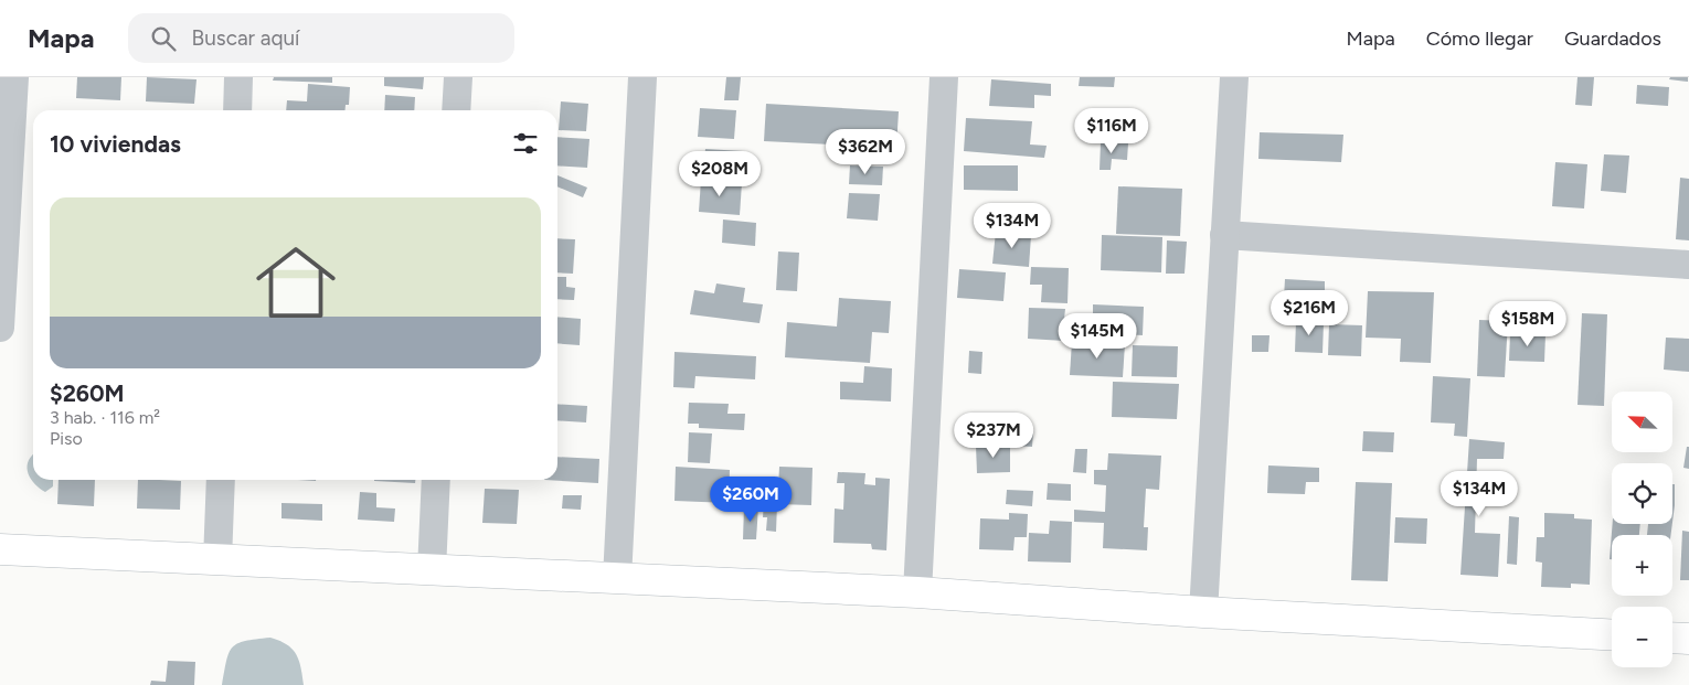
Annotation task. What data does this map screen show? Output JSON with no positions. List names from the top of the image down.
{
  "north": "top left",
  "page": {
    "header": "Mapa",
    "search": "Buscar aquí",
    "nav": ["Mapa", "Cómo llegar", "Guardados"],
    "price": [
      "$116M",
      "$362M",
      "$208M",
      "$134M",
      "$216M",
      "$158M",
      "$145M",
      "$237M",
      "$134M",
      "$260M"
    ],
    "heading": "10 viviendas",
    "list": [
      {
        "name": "$260M",
        "note": "3 hab. · 116 m² · Piso"
      }
    ],
    "map_buttons": ["+", "−"]
  }
}
